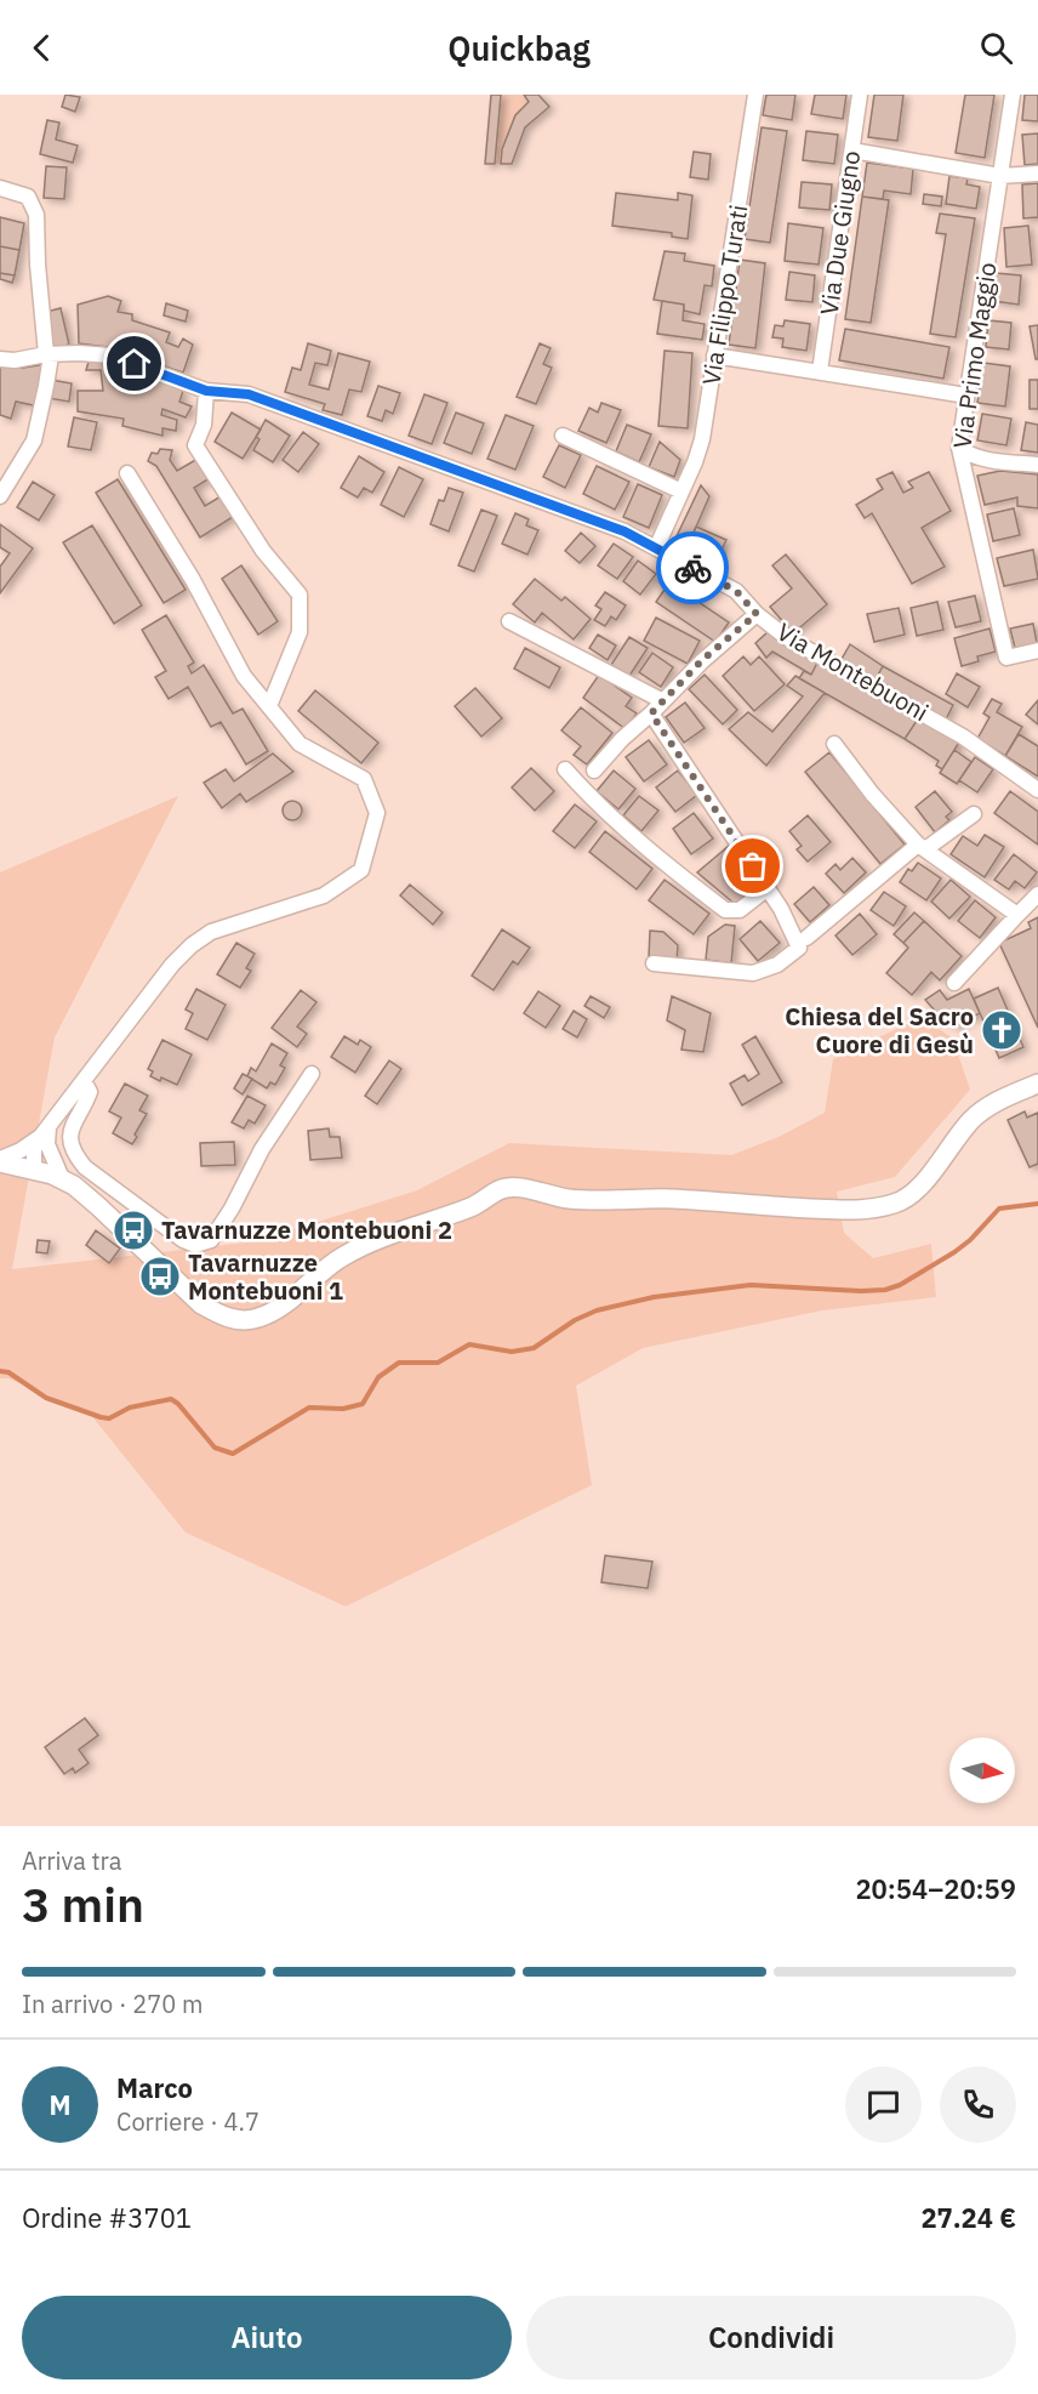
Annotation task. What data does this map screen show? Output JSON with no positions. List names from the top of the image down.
{
  "streets": {
    "street": [
      "Via Due Giugno",
      "Via Filippo Turati",
      "Via Primo Maggio",
      "Via Montebuoni"
    ]
  },
  "crossings": [
    ["Via Filippo Turati", "Via Montebuoni"]
  ],
  "places": {
    "church": ["Chiesa del Sacro Cuore di Gesù"],
    "bus stop": ["Tavarnuzze Montebuoni 2", "Tavarnuzze Montebuoni 1"]
  },
  "north": "right",
  "page": {
    "header": "Quickbag",
    "heading": ["3 min", "Arriva tra", "20:54–20:59"],
    "panel": [
      "Marco",
      "Corriere · 4.7",
      "Ordine #3701",
      "27.24 €"
    ],
    "bar": "In arrivo · 270 m",
    "round": "M",
    "buttons": ["Aiuto", "Condividi"]
  }
}
